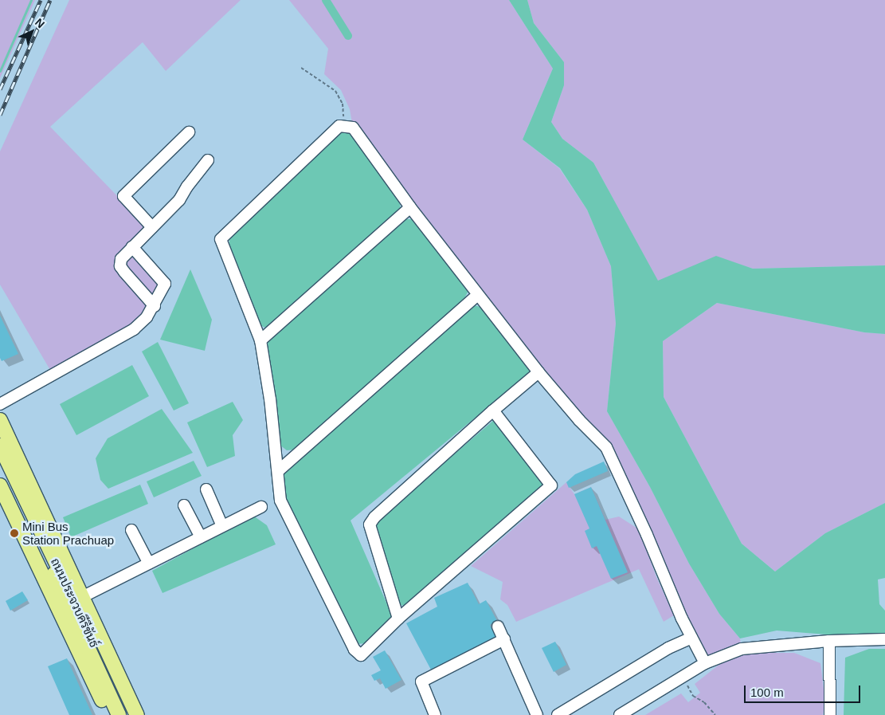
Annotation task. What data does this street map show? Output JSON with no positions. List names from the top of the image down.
{
  "streets": {
    "main road": ["ถนนประจวบคีรีขันธ์"]
  },
  "places": ["Mini Bus Station Prachuap"],
  "scale_bar": "100 m",
  "north": "top right"
}
